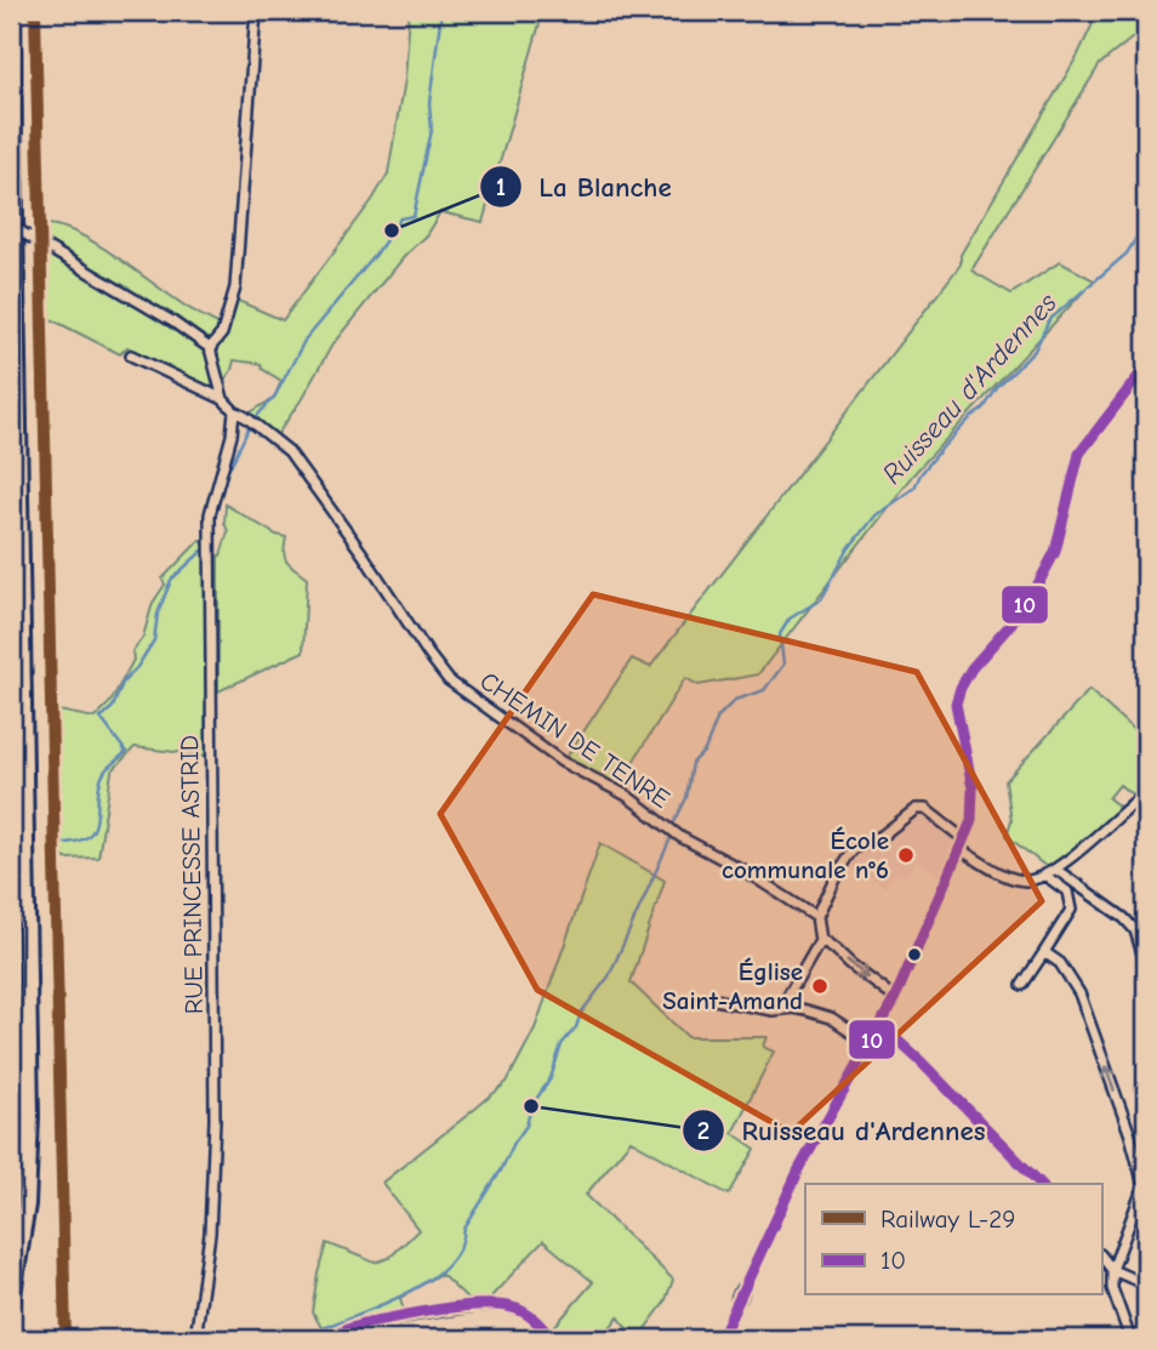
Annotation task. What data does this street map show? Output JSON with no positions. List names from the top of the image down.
{
  "streets": {
    "street": ["CHEMIN DE TENRE", "RUE PRINCESSE ASTRID"]
  },
  "crossings": [
    ["CHEMIN DE TENRE", "RUE PRINCESSE ASTRID"]
  ],
  "water": ["Ruisseau d'Ardennes"],
  "places": [
    "La Blanche",
    "École communale n°6",
    "Église Saint-Amand",
    "Ruisseau d'Ardennes"
  ],
  "lines": ["rail line L-29", "transit line 10"],
  "legend": ["Railway L-29", "10"]
}
